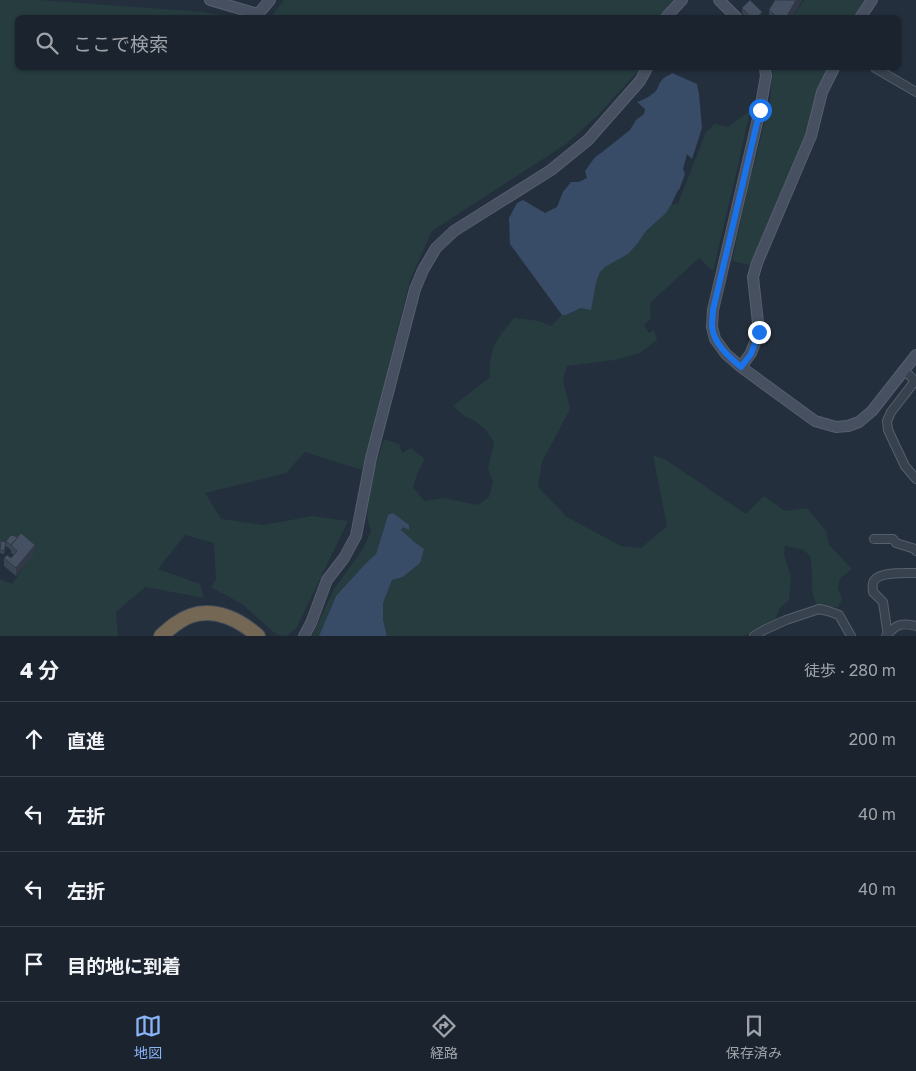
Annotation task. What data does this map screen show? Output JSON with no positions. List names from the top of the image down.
{
  "page": {
    "search": "ここで検索",
    "heading": ["4 分", "徒歩 · 280 m"],
    "list": [
      ["直進", "200 m"],
      ["左折", "40 m"],
      ["左折", "40 m"],
      "目的地に到着"
    ],
    "nav": ["地図", "経路", "保存済み"]
  }
}
